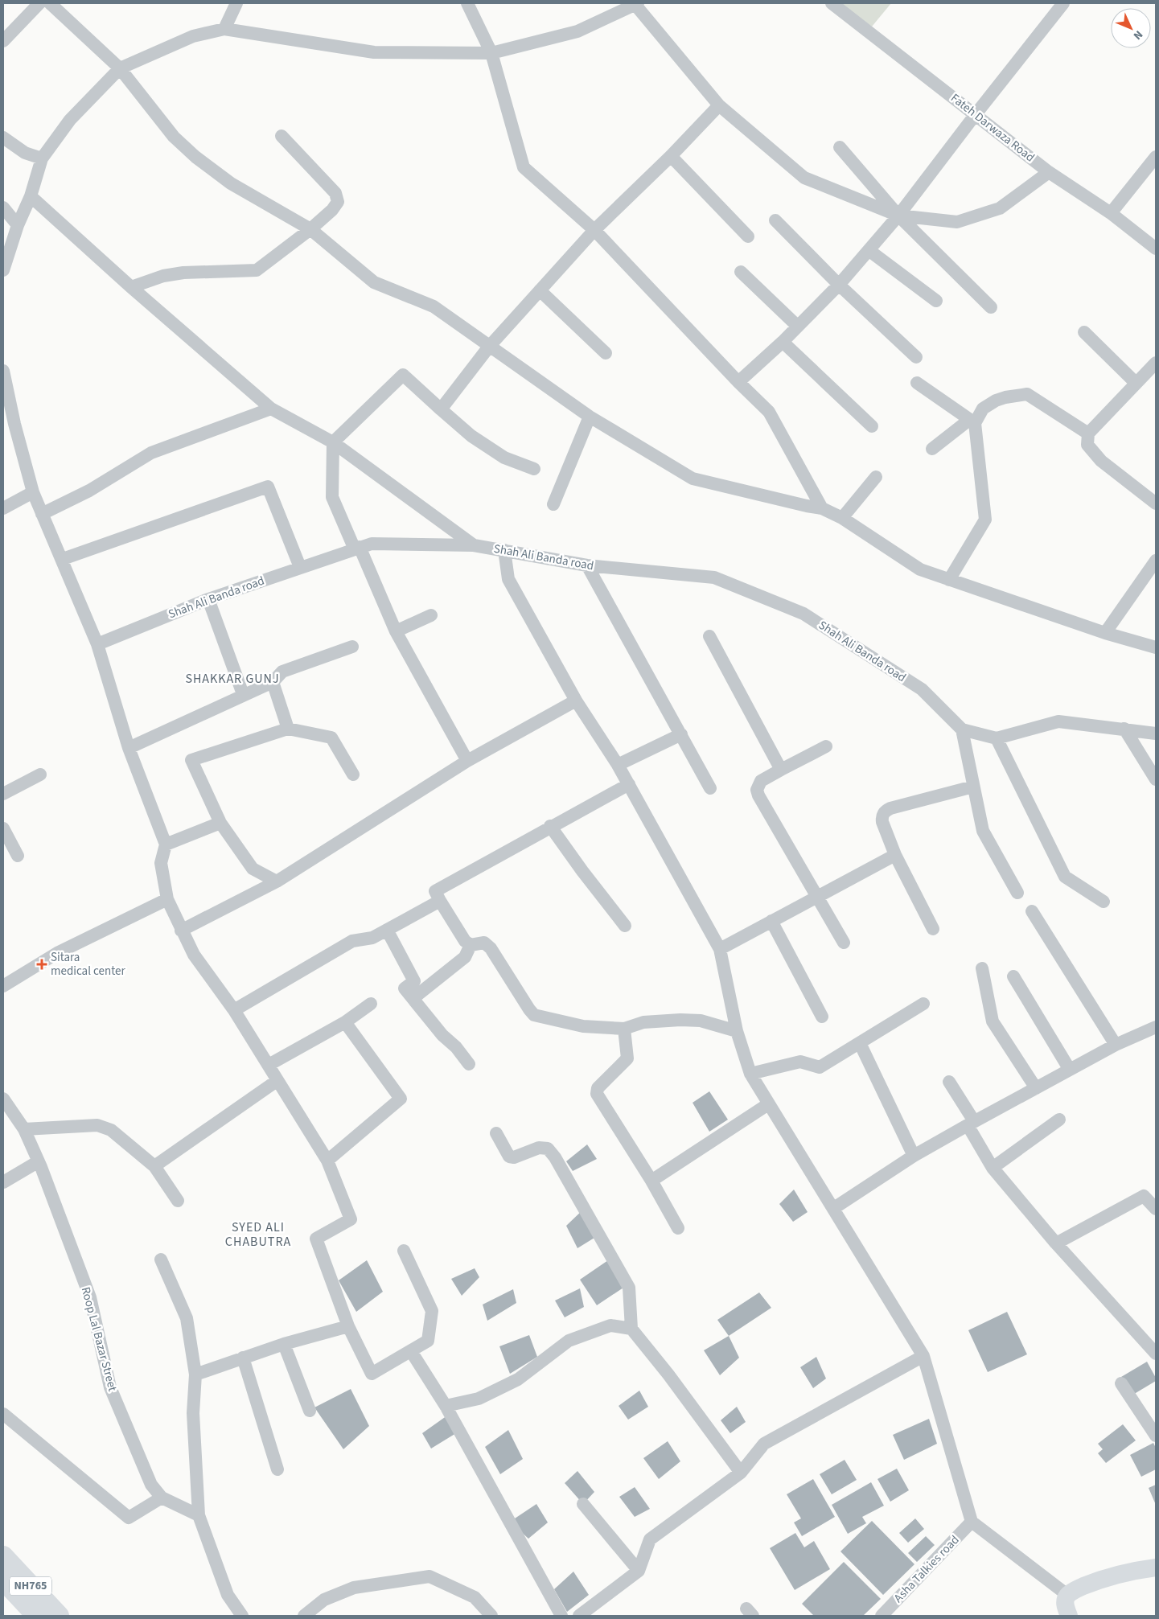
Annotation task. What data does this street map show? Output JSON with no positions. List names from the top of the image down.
{
  "streets": {
    "highway": ["NH765"],
    "street": [
      "Fateh Darwaza Road",
      "Shah Ali Banda road",
      "Roop Lal Bazar Street",
      "Asha Talkies road"
    ]
  },
  "districts": ["SHAKKAR GUNJ", "SYED ALI CHABUTRA"],
  "places": {
    "health": ["Sitara medical center"]
  },
  "north": "bottom right"
}
